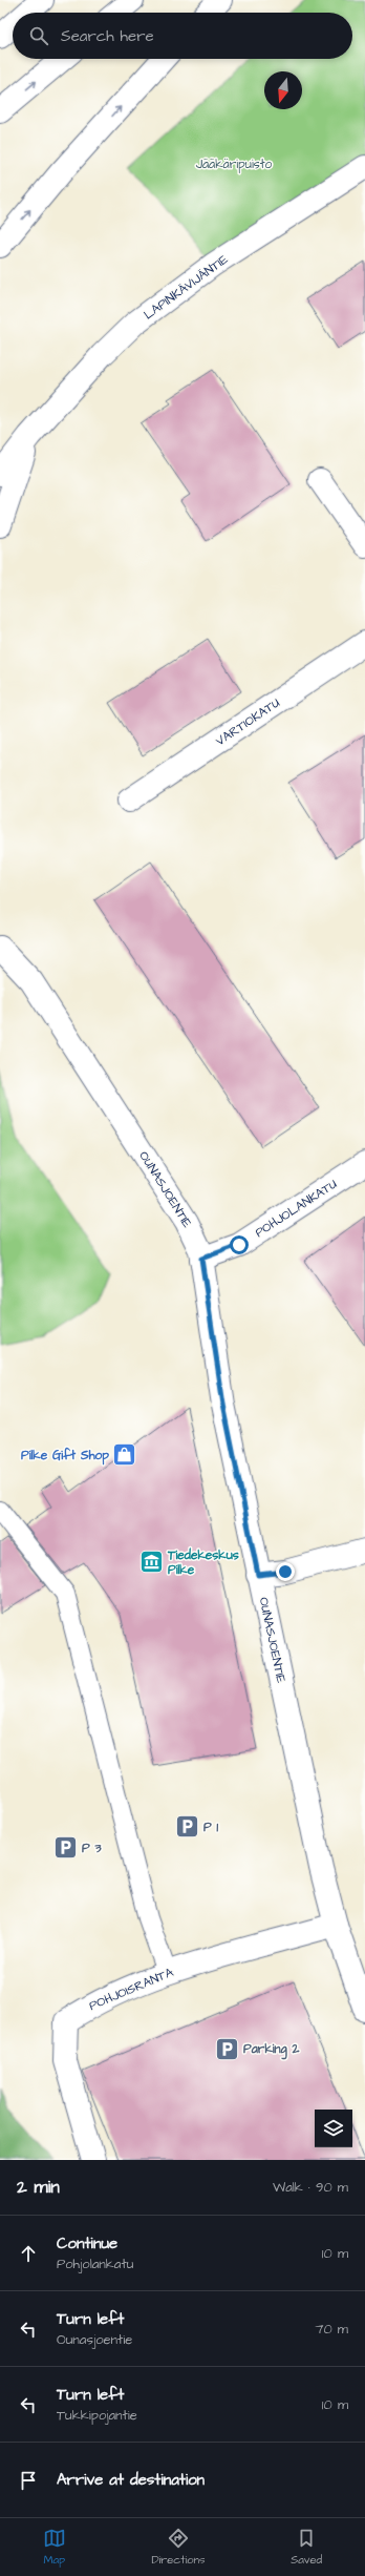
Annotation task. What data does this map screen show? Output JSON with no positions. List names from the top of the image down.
{
  "streets": {
    "main road": [
      "LAPINKÄVIJÄNTIE",
      "VARTIOKATU",
      "OUNASJOENTIE",
      "POHJOLANKATU",
      "POHJOISRANTA"
    ]
  },
  "crossings": [
    ["OUNASJOENTIE", "POHJOLANKATU"],
    ["OUNASJOENTIE", "POHJOISRANTA"]
  ],
  "parks": ["Jääkäripuisto"],
  "places": {
    "shop": ["Pilke Gift Shop"],
    "museum": ["Tiedekeskus Pilke"],
    "parking": ["P 1", "P 3", "Parking 2"]
  },
  "north": "bottom",
  "page": {
    "search": "Search here",
    "heading": ["2 min", "Walk · 90 m"],
    "list": [
      ["Continue", "Pohjolankatu", "10 m"],
      ["Turn left", "Ounasjoentie", "70 m"],
      ["Turn left", "Tukkipojantie", "10 m"],
      "Arrive at destination"
    ],
    "nav": ["Map", "Directions", "Saved"]
  }
}
